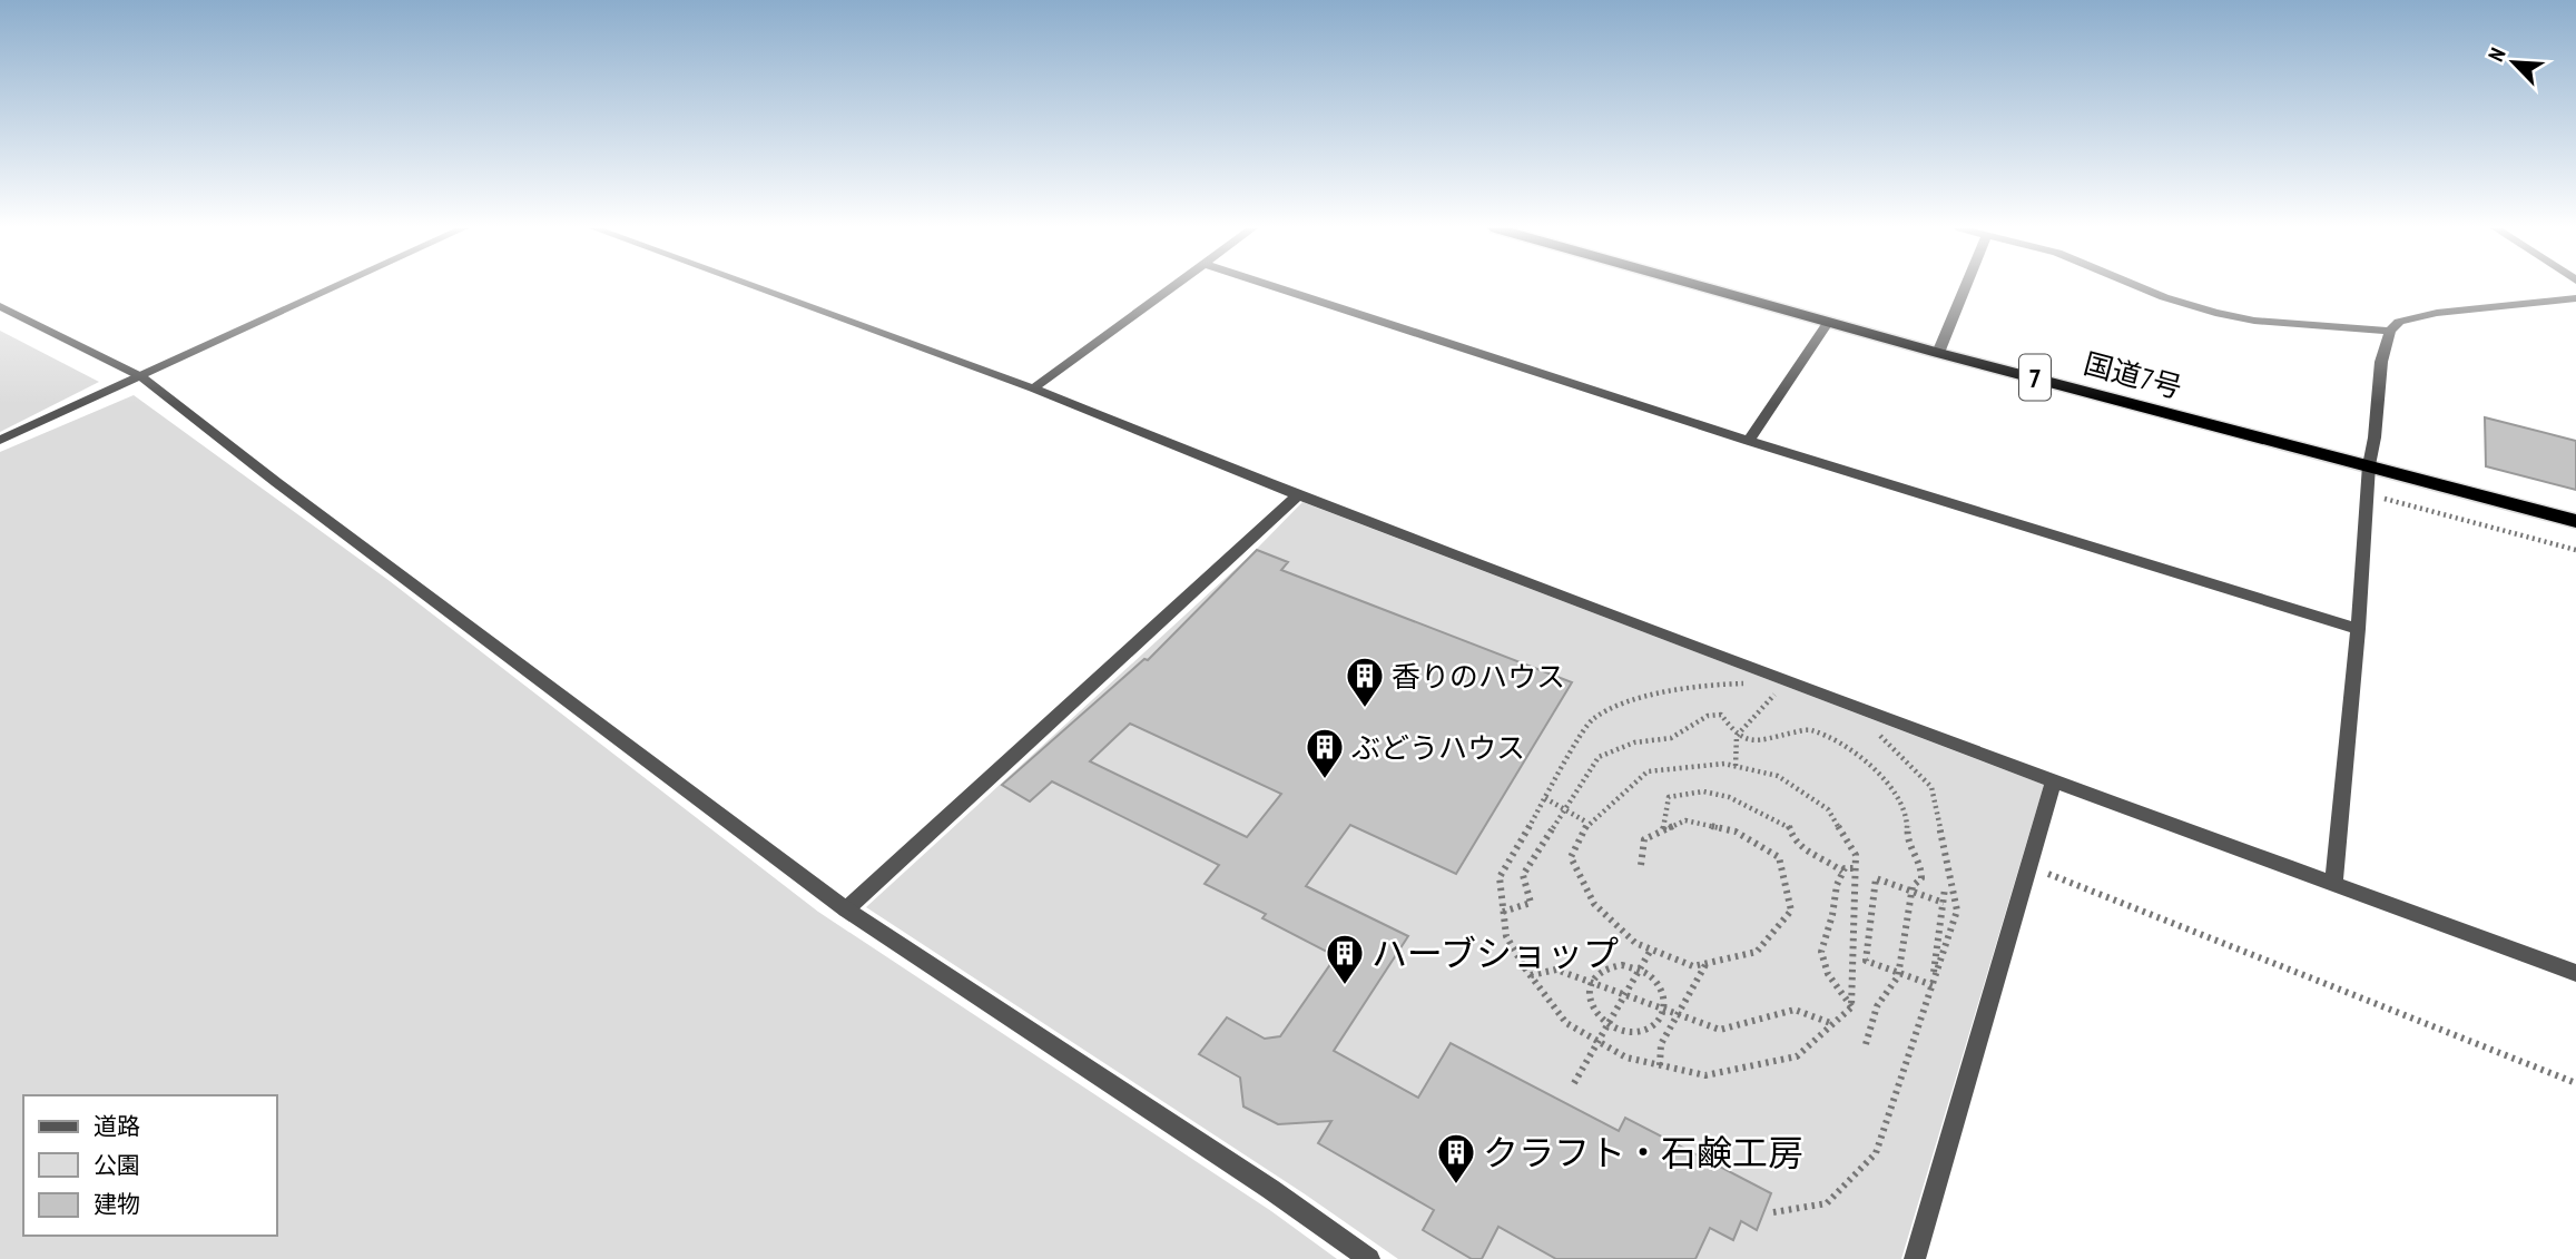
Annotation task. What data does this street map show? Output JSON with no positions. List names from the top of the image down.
{
  "streets": {
    "highway": ["国道7号", "7"]
  },
  "places": {
    "building": [
      "香りのハウス",
      "ぶどうハウス",
      "ハーブショップ",
      "クラフト・石鹸工房"
    ]
  },
  "legend": ["道路", "公園", "建物"],
  "north": "top left"
}
